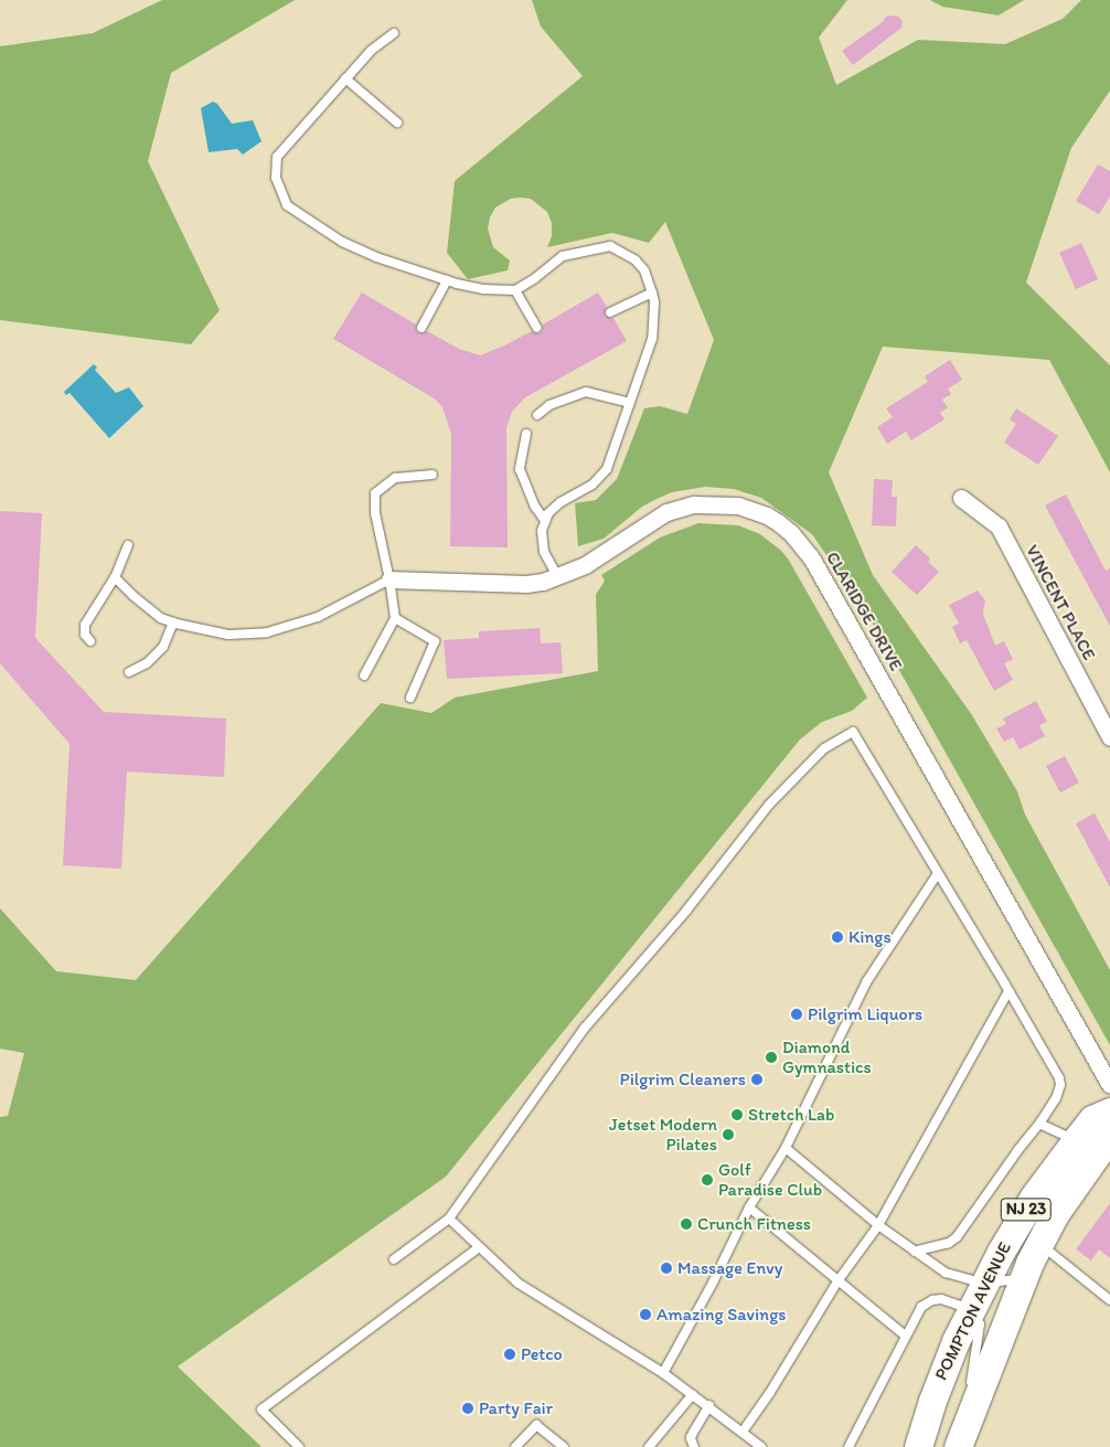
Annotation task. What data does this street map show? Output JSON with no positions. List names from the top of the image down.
{
  "streets": {
    "main road": ["NJ 23", "POMPTON AVENUE"],
    "street": ["VINCENT PLACE", "CLARIDGE DRIVE"]
  },
  "places": [
    "Kings",
    "Pilgrim Liquors",
    "Diamond Gymnastics",
    "Pilgrim Cleaners",
    "Stretch Lab",
    "Jetset Modern Pilates",
    "Golf Paradise Club",
    "Crunch Fitness",
    "Massage Envy",
    "Amazing Savings",
    "Petco",
    "Party Fair"
  ]
}
